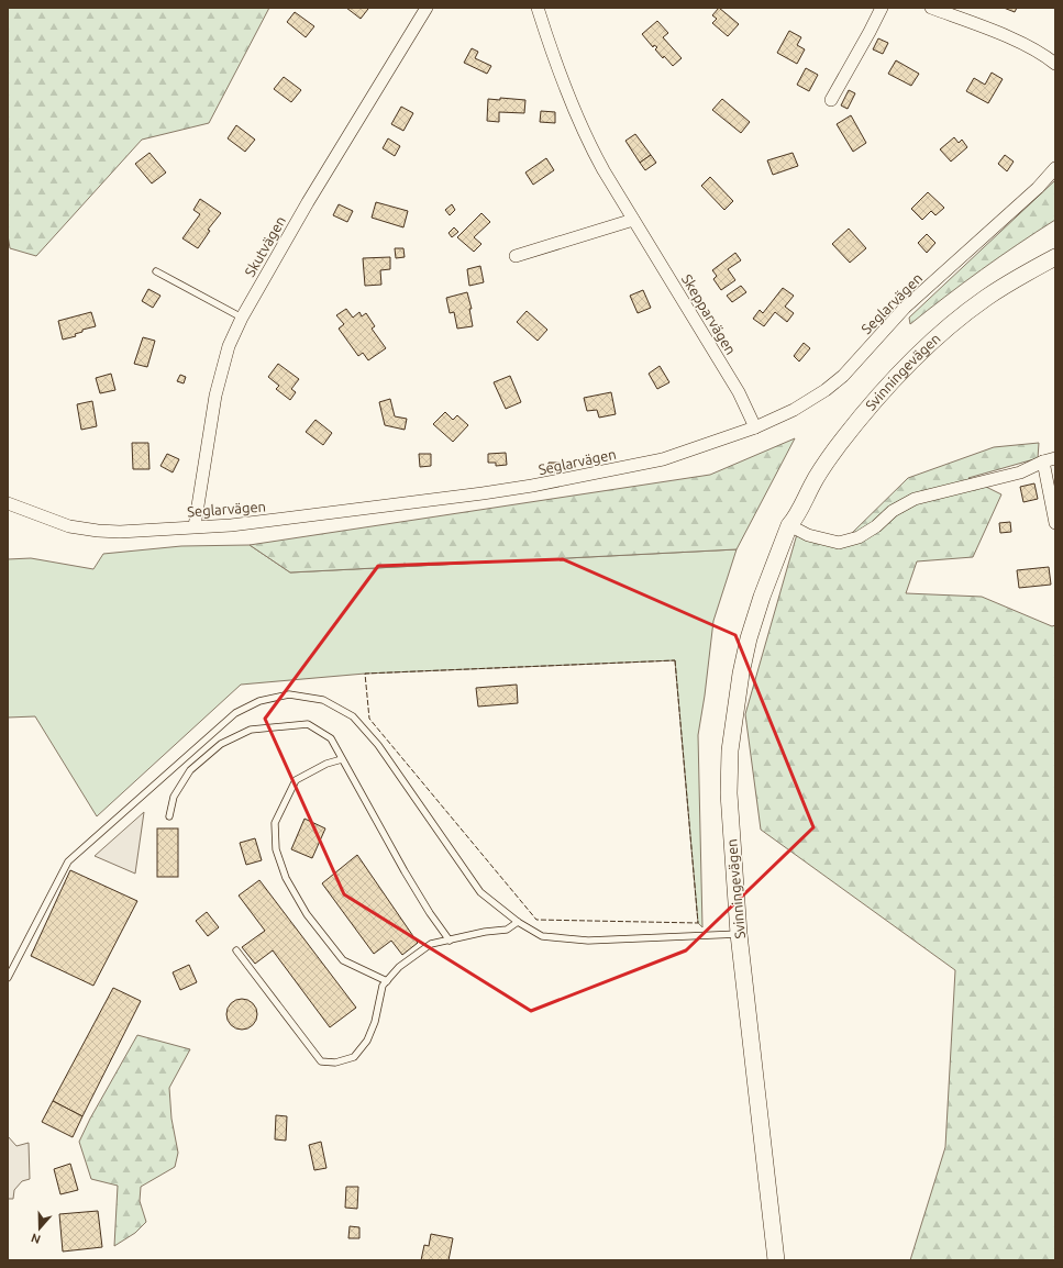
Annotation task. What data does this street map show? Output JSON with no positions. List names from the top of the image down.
{
  "streets": {
    "main road": ["Svinningevägen"],
    "street": ["Skutvägen", "Seglarvägen", "Skepparvägen"]
  },
  "crossings": [
    ["Skutvägen", "Seglarvägen"],
    ["Seglarvägen", "Skepparvägen"]
  ],
  "north": "bottom"
}
